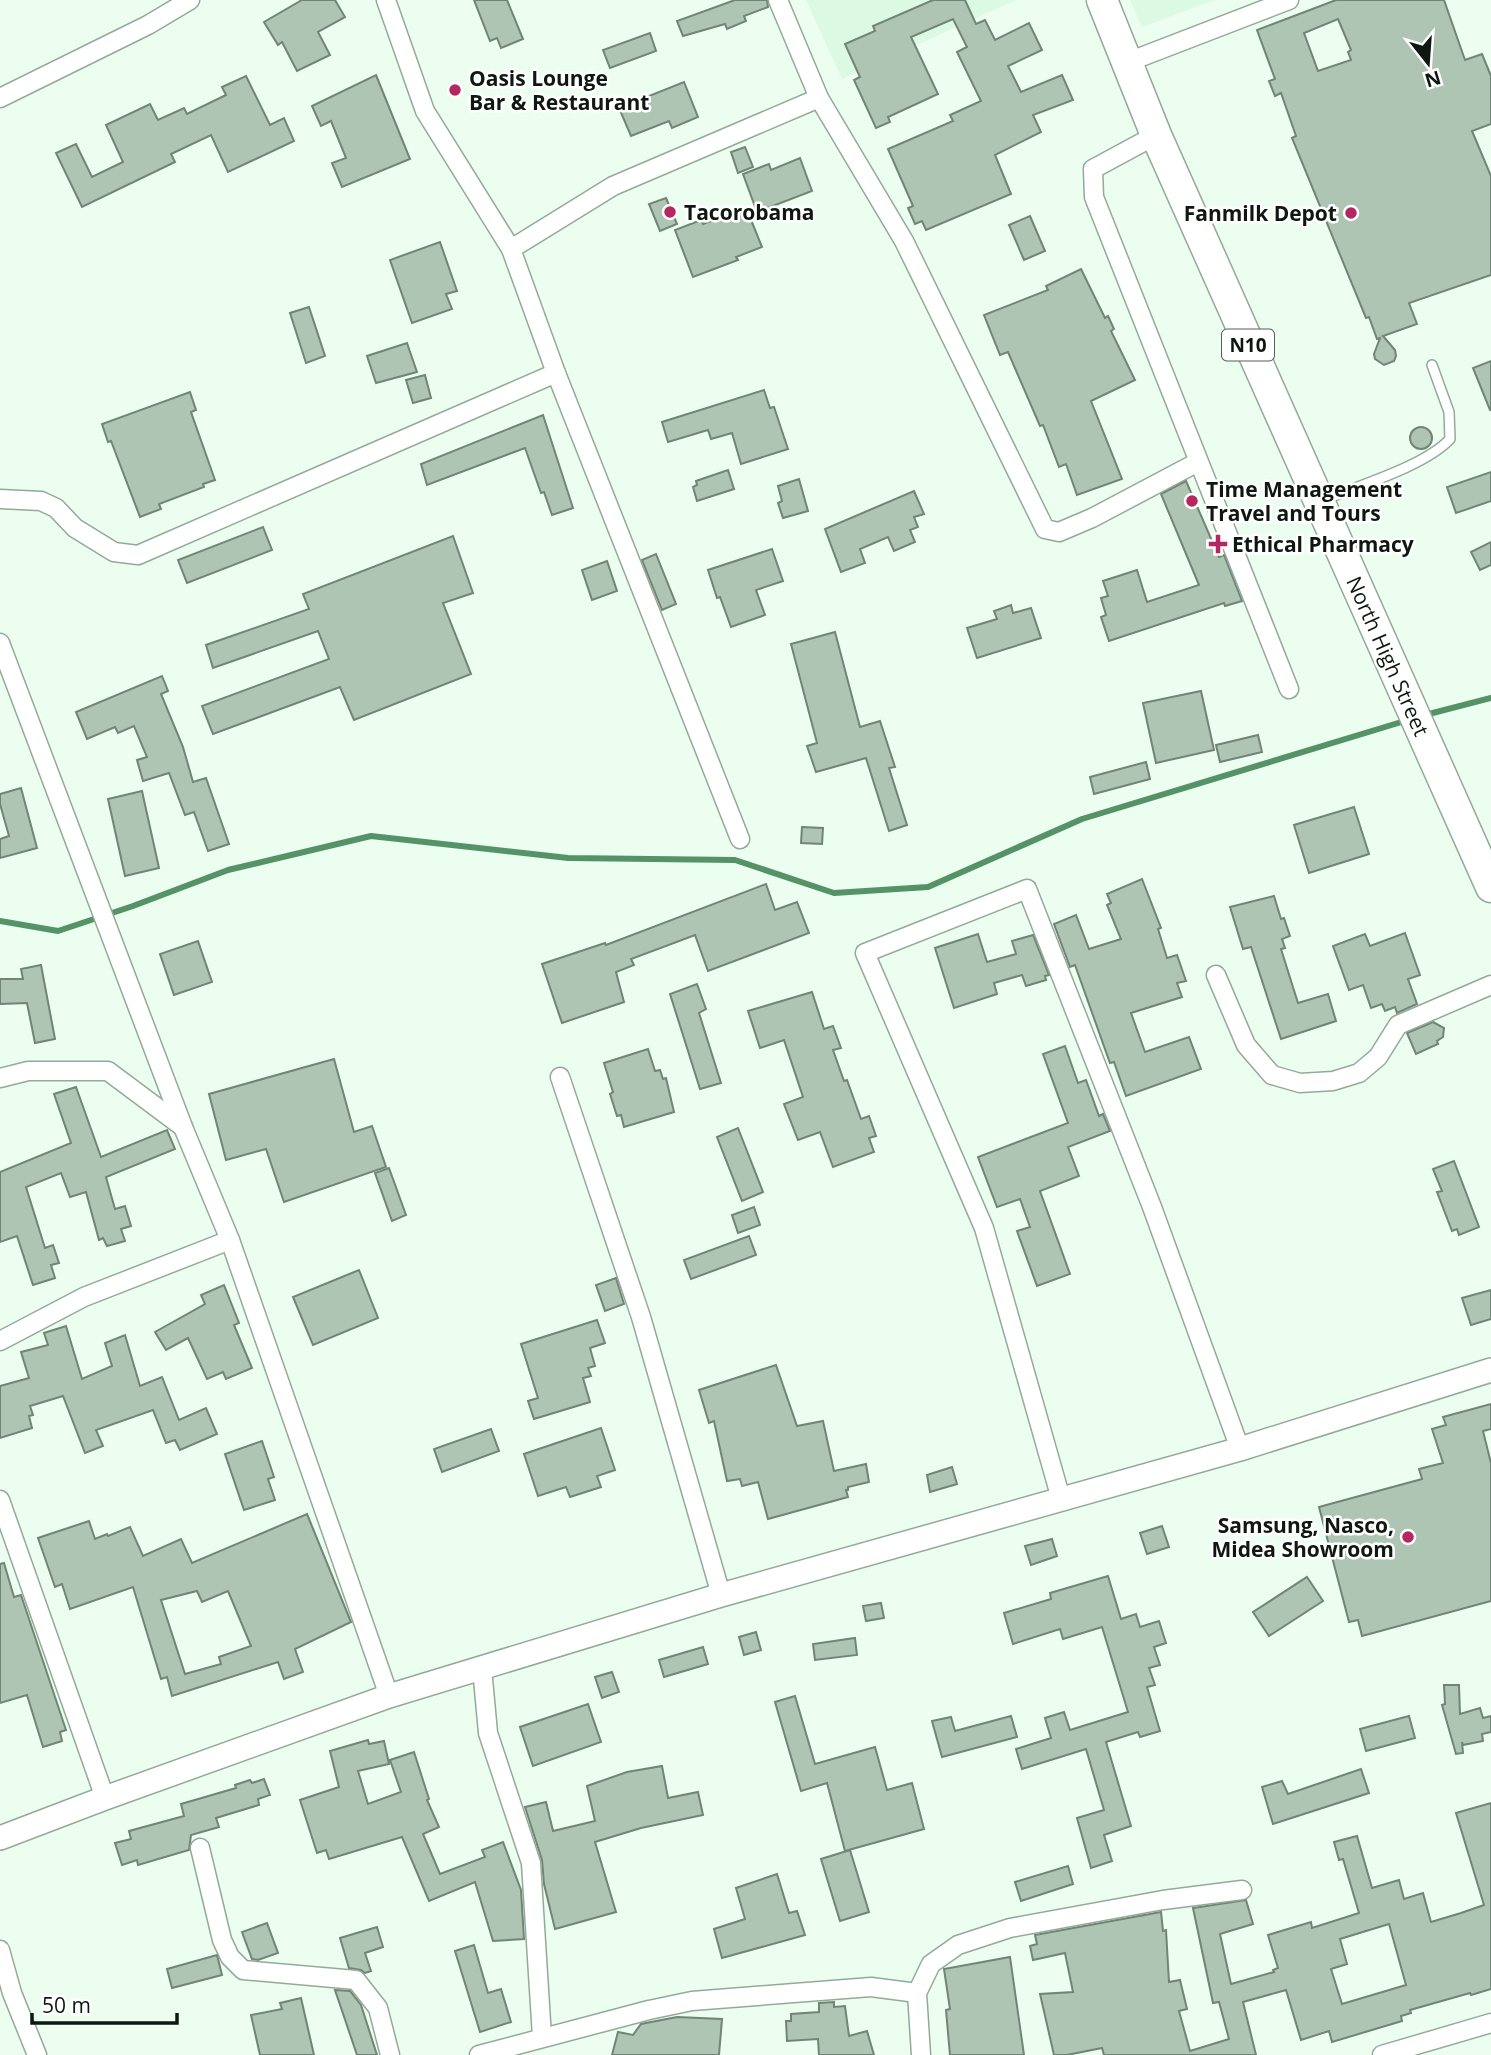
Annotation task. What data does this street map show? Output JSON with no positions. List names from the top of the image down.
{
  "streets": {
    "highway": ["N10", "North High Street"]
  },
  "places": {
    "other": [
      "Oasis Lounge Bar & Restaurant",
      "Tacorobama",
      "Fanmilk Depot",
      "Time Management Travel and Tours",
      "Samsung, Nasco, Midea Showroom"
    ],
    "health": ["Ethical Pharmacy"]
  },
  "scale_bar": "50 m",
  "north": "bottom"
}
